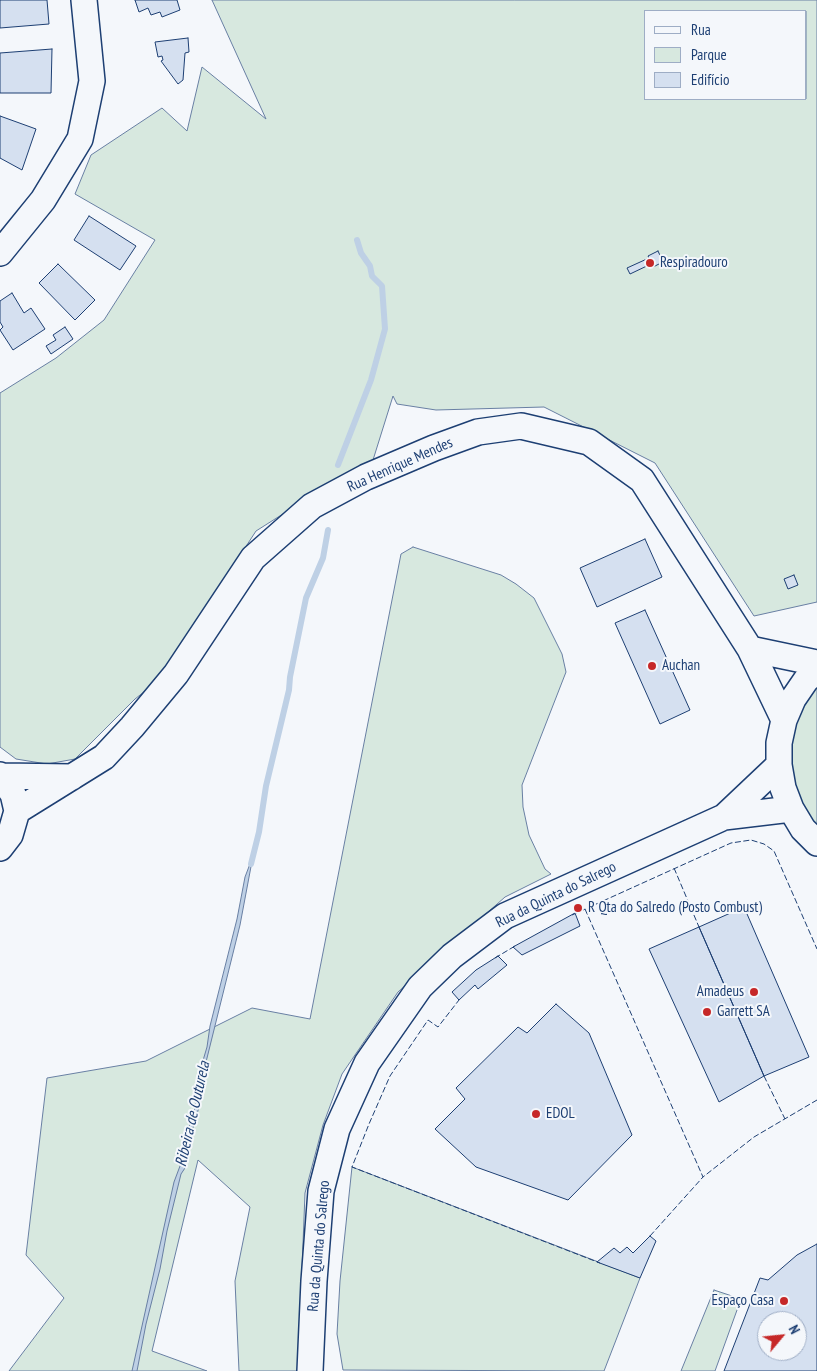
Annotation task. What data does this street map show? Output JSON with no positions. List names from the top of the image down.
{
  "streets": {
    "street": ["Rua Henrique Mendes", "Rua da Quinta do Salrego"]
  },
  "water": ["Ribeira de Outurela"],
  "places": [
    "Respiradouro",
    "Auchan",
    "R Qta do Salredo (Posto Combust)",
    "Amadeus",
    "Garrett SA",
    "EDOL",
    "Espaço Casa"
  ],
  "legend": ["Rua", "Parque", "Edifício"],
  "north": "top right"
}
